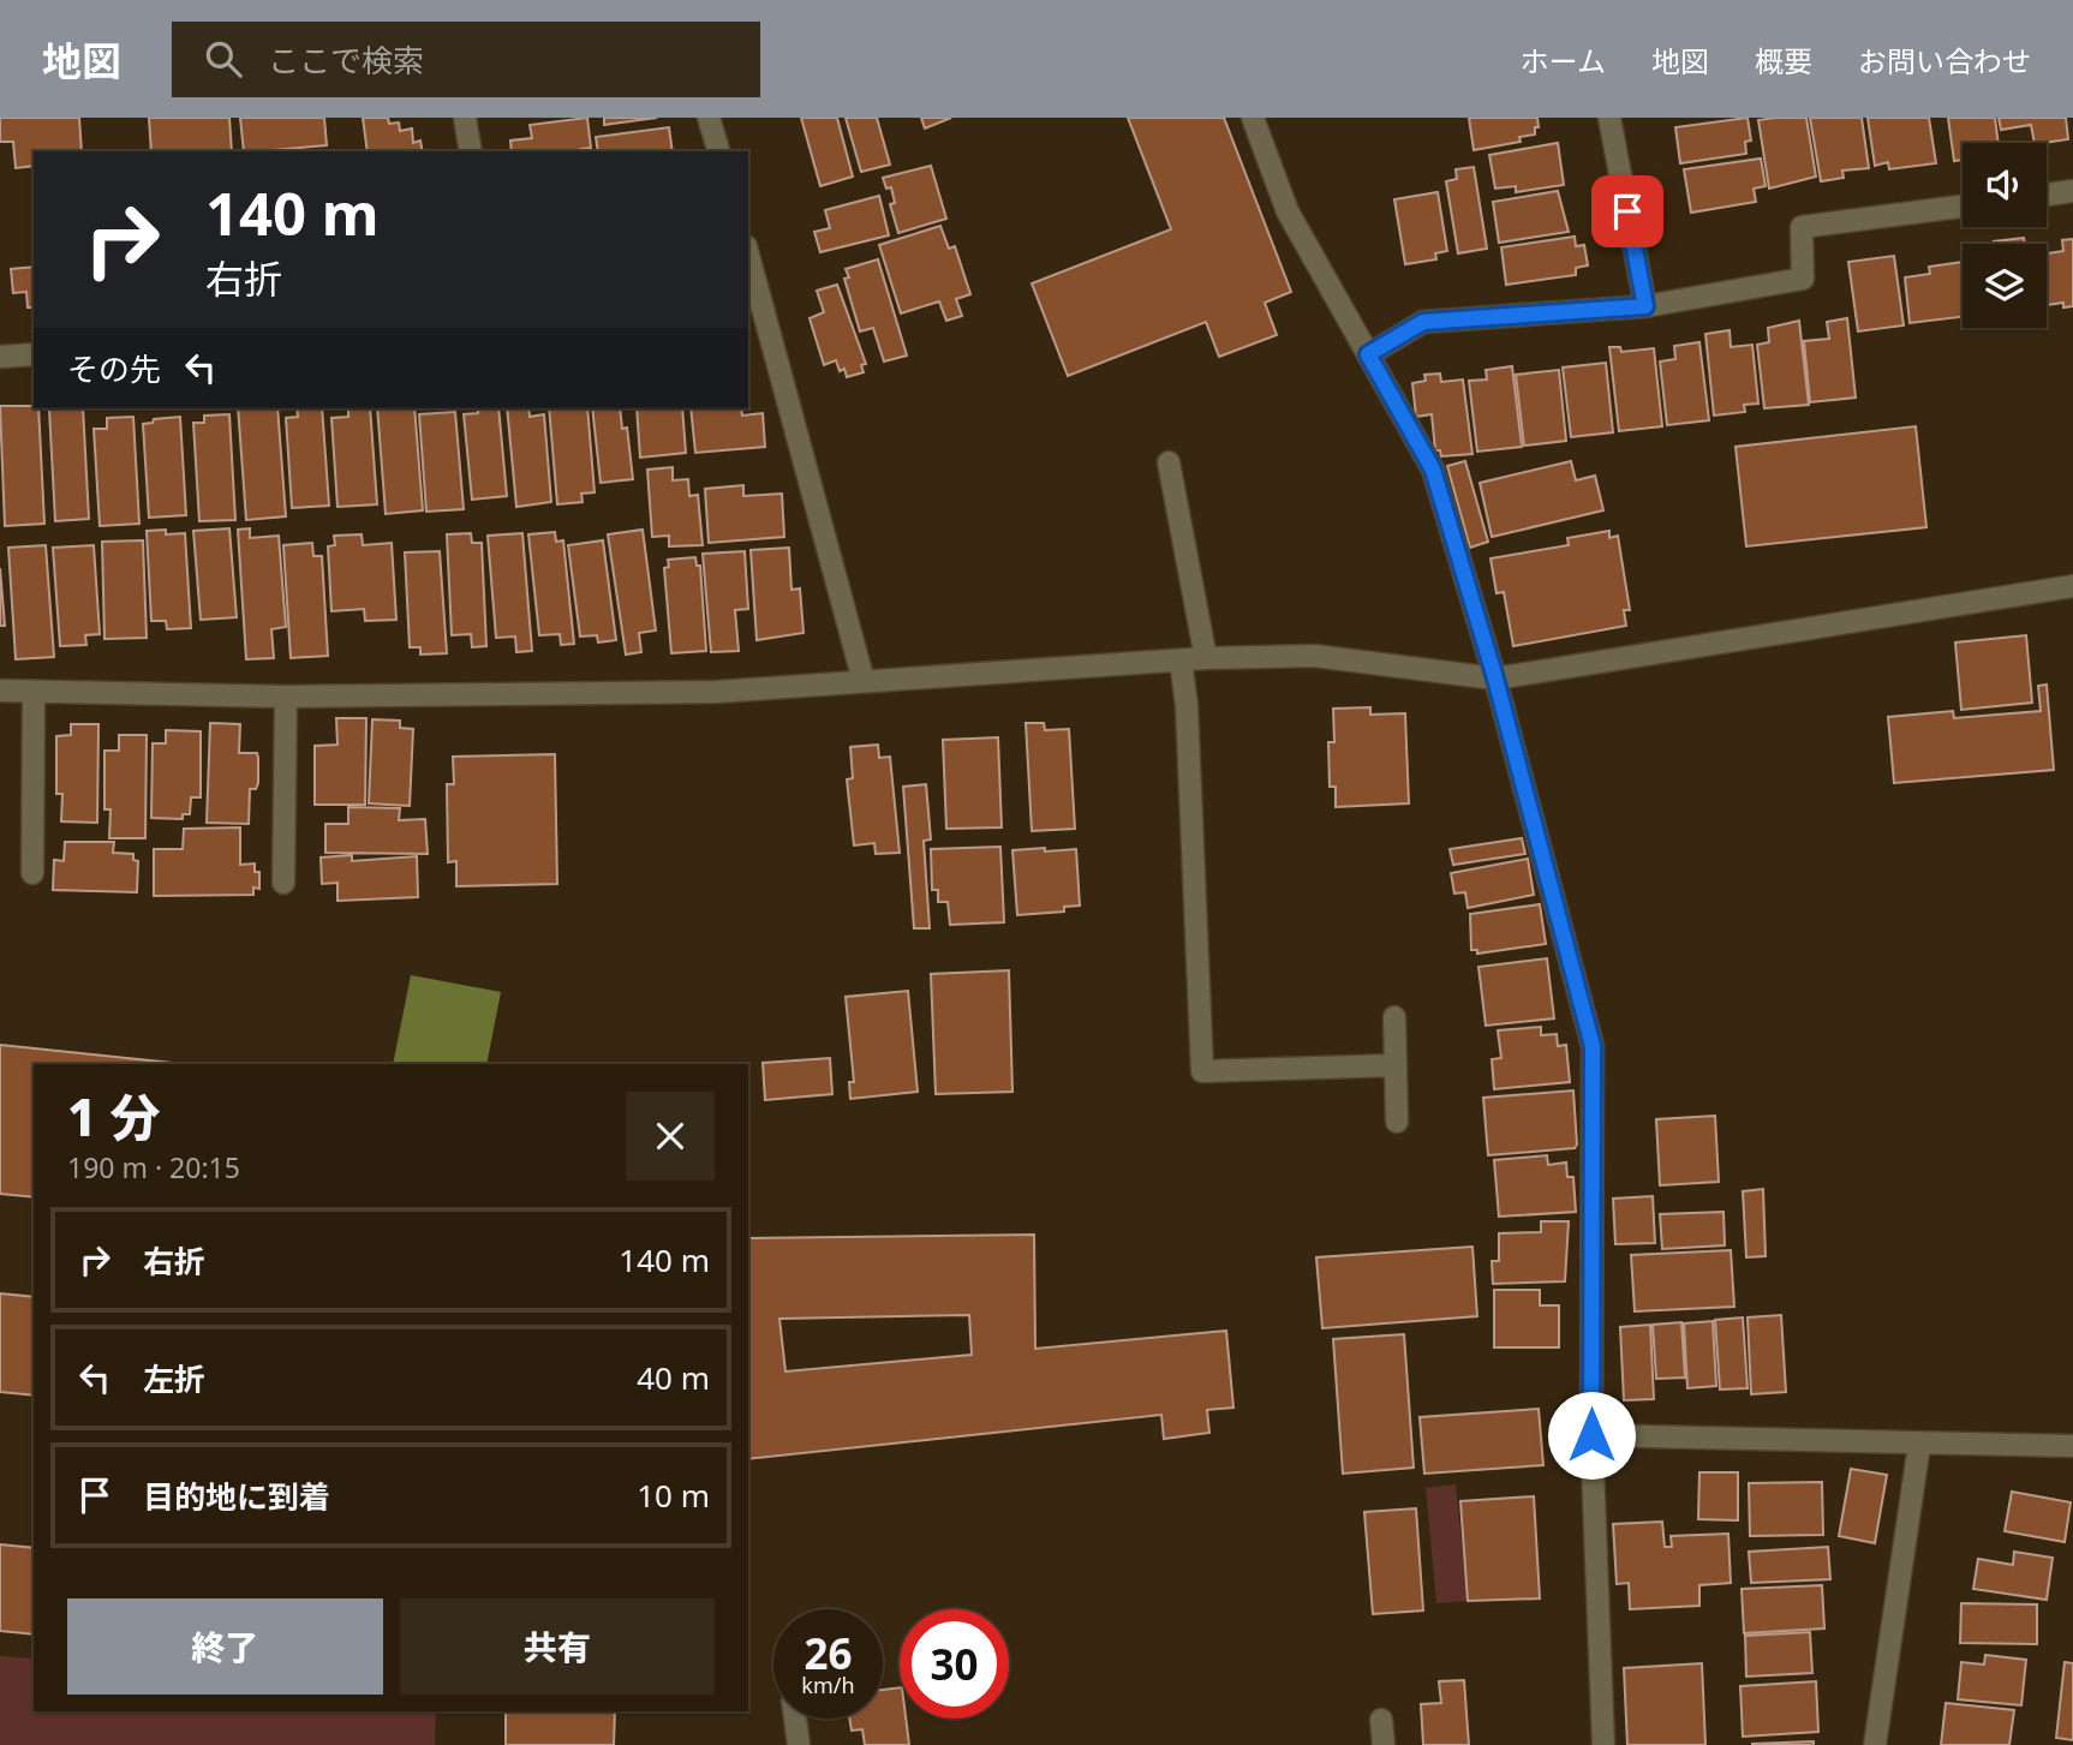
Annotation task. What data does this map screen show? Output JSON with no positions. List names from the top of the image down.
{
  "page": {
    "header": "地図",
    "search": "ここで検索",
    "nav": [
      "ホーム",
      "地図",
      "概要",
      "お問い合わせ"
    ],
    "turn": ["140 m", "右折"],
    "then": "その先",
    "heading": ["1 分", "190 m · 20:15"],
    "list": [
      {
        "name": "右折",
        "value": "140 m"
      },
      {
        "name": "左折",
        "value": "40 m"
      },
      {
        "name": "目的地に到着",
        "value": "10 m"
      }
    ],
    "buttons": ["終了", "共有"],
    "speed": "26 km/h",
    "limit": "30"
  }
}
